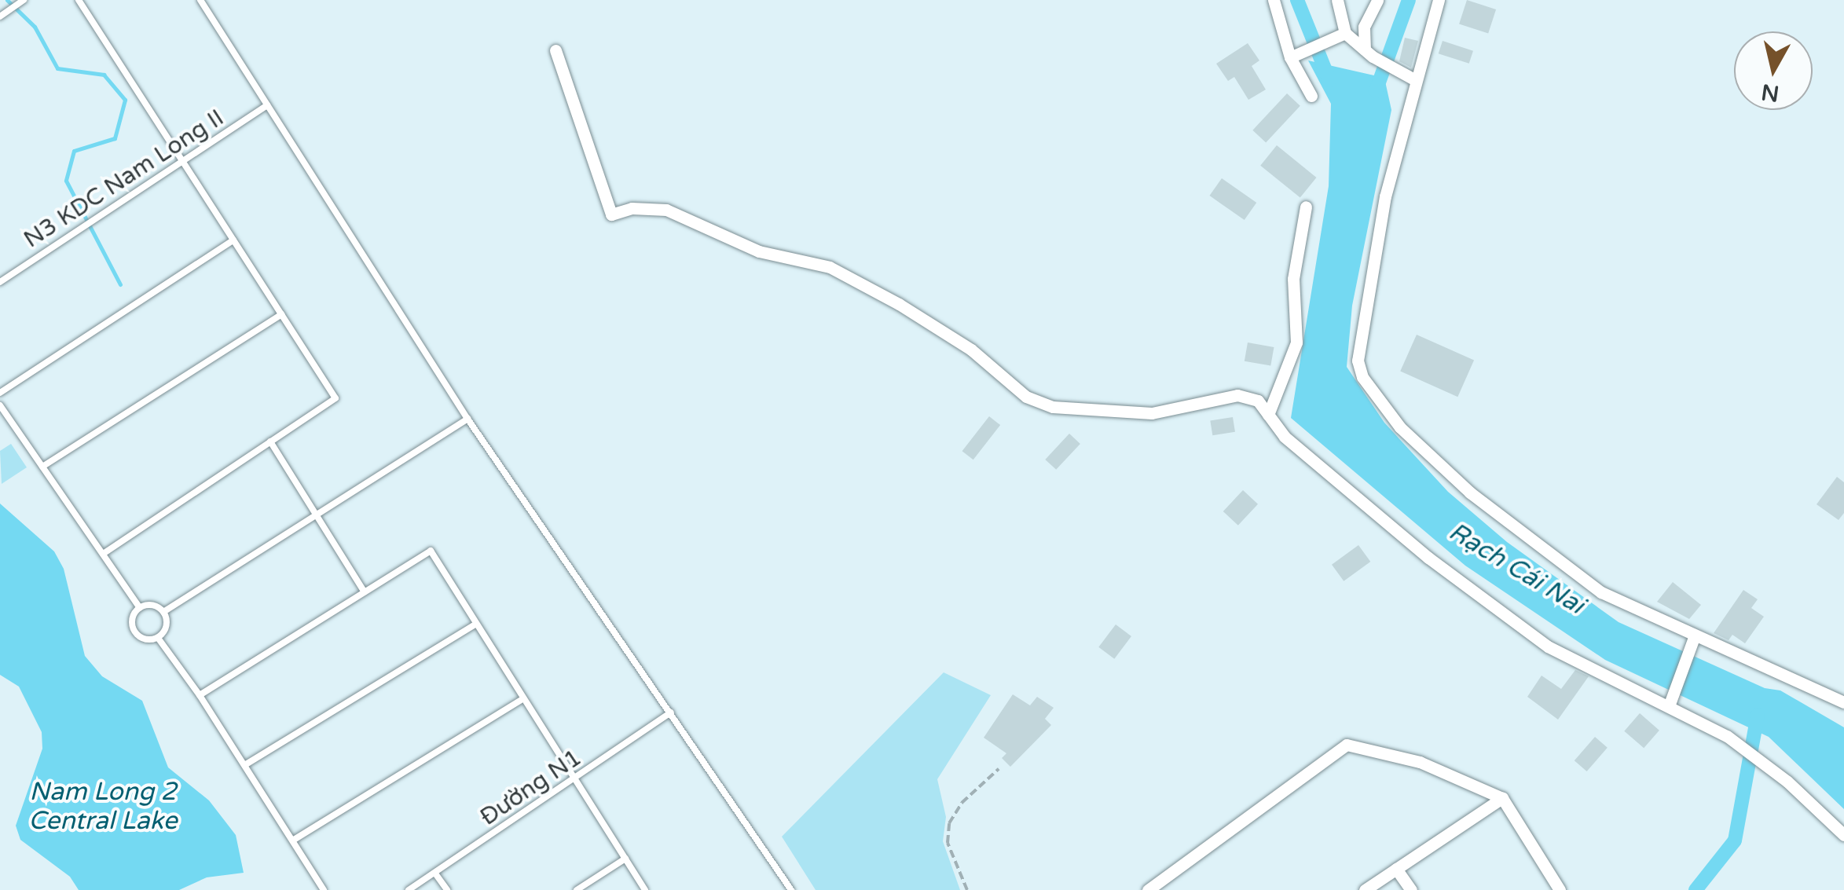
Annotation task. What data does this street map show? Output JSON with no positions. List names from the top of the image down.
{
  "streets": {
    "lane": ["N3 KDC Nam Long II", "Đường N1"]
  },
  "water": ["Rạch Cái Nai", "Nam Long 2 Central Lake"],
  "north": "bottom"
}
